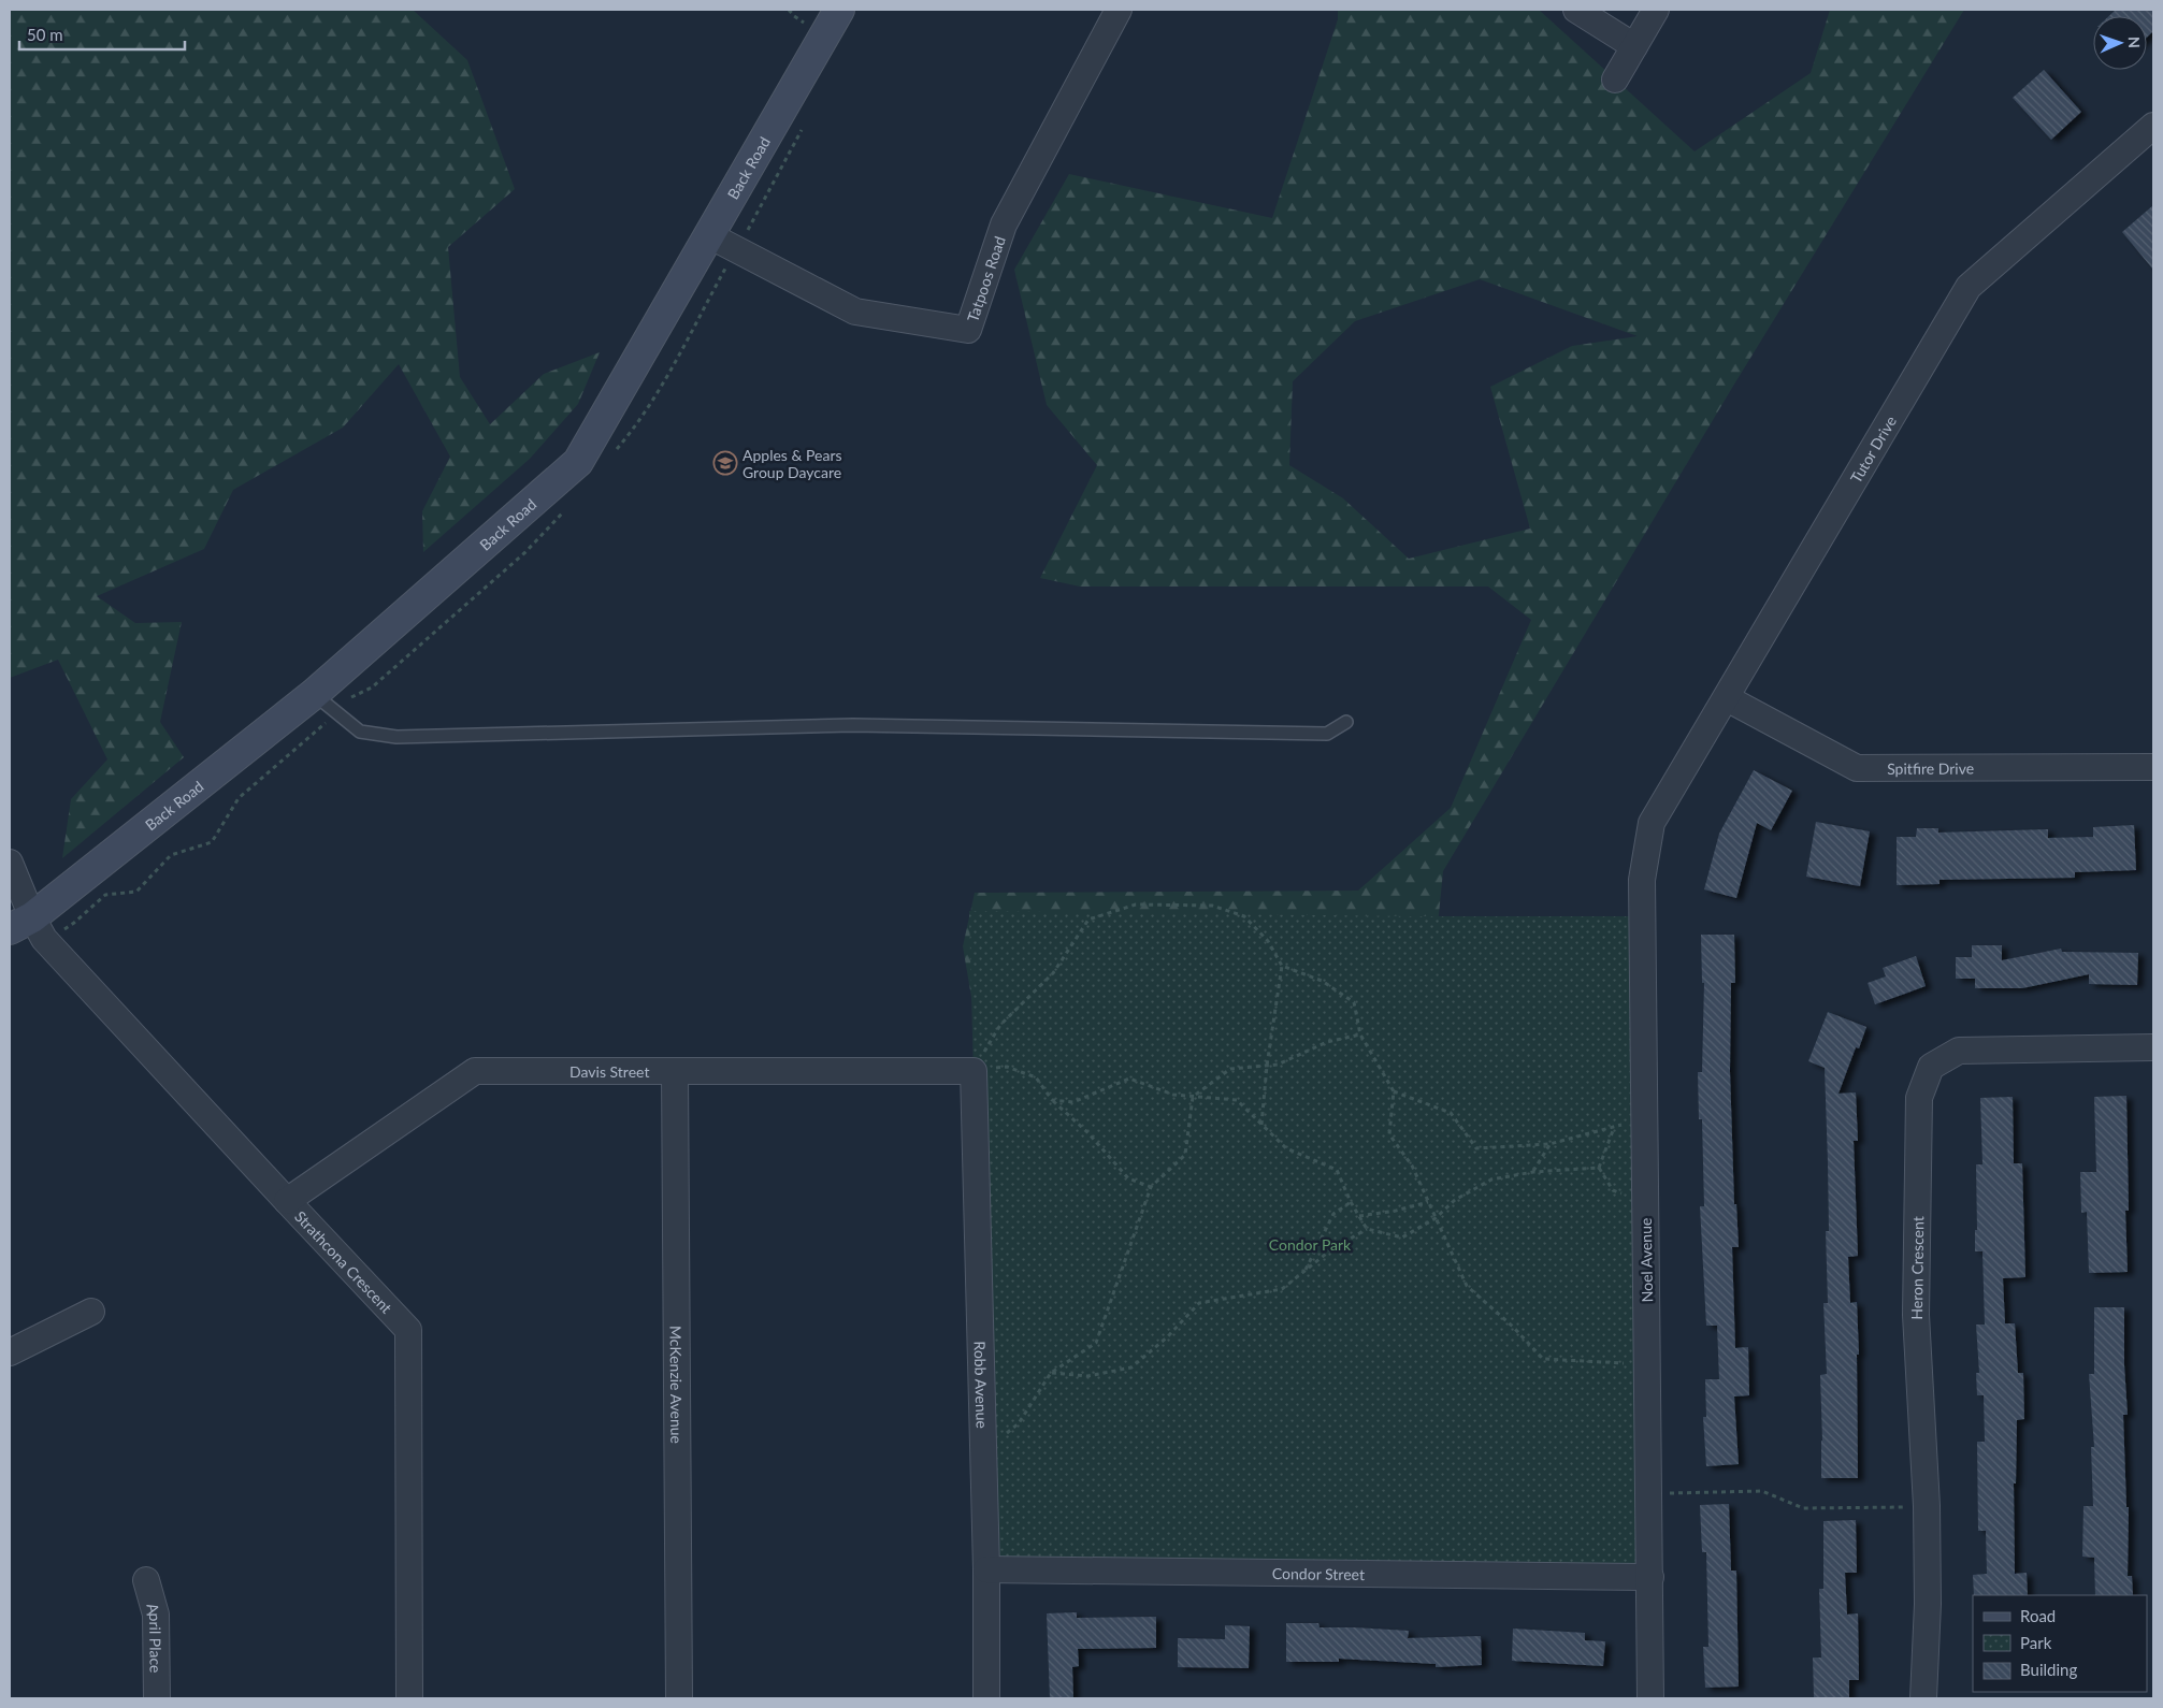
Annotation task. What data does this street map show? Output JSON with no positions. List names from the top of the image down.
{
  "streets": {
    "street": [
      "Back Road",
      "Tatpoos Road",
      "Tutor Drive",
      "Spitfire Drive",
      "Davis Street",
      "Noel Avenue",
      "Strathcona Crescent",
      "Heron Crescent",
      "McKenzie Avenue",
      "Robb Avenue",
      "Condor Street",
      "April Place"
    ]
  },
  "crossings": [
    ["Back Road", "Tatpoos Road"],
    ["Back Road", "Strathcona Crescent"],
    ["Tutor Drive", "Spitfire Drive"],
    ["Tutor Drive", "Noel Avenue"],
    ["Davis Street", "Strathcona Crescent"],
    ["Davis Street", "McKenzie Avenue"],
    ["Davis Street", "Robb Avenue"],
    ["Noel Avenue", "Condor Street"],
    ["Robb Avenue", "Condor Street"]
  ],
  "parks": ["Condor Park"],
  "places": {
    "school or university": ["Apples & Pears Group Daycare"]
  },
  "legend": ["Road", "Park", "Building"],
  "scale_bar": "50 m",
  "north": "right"
}
